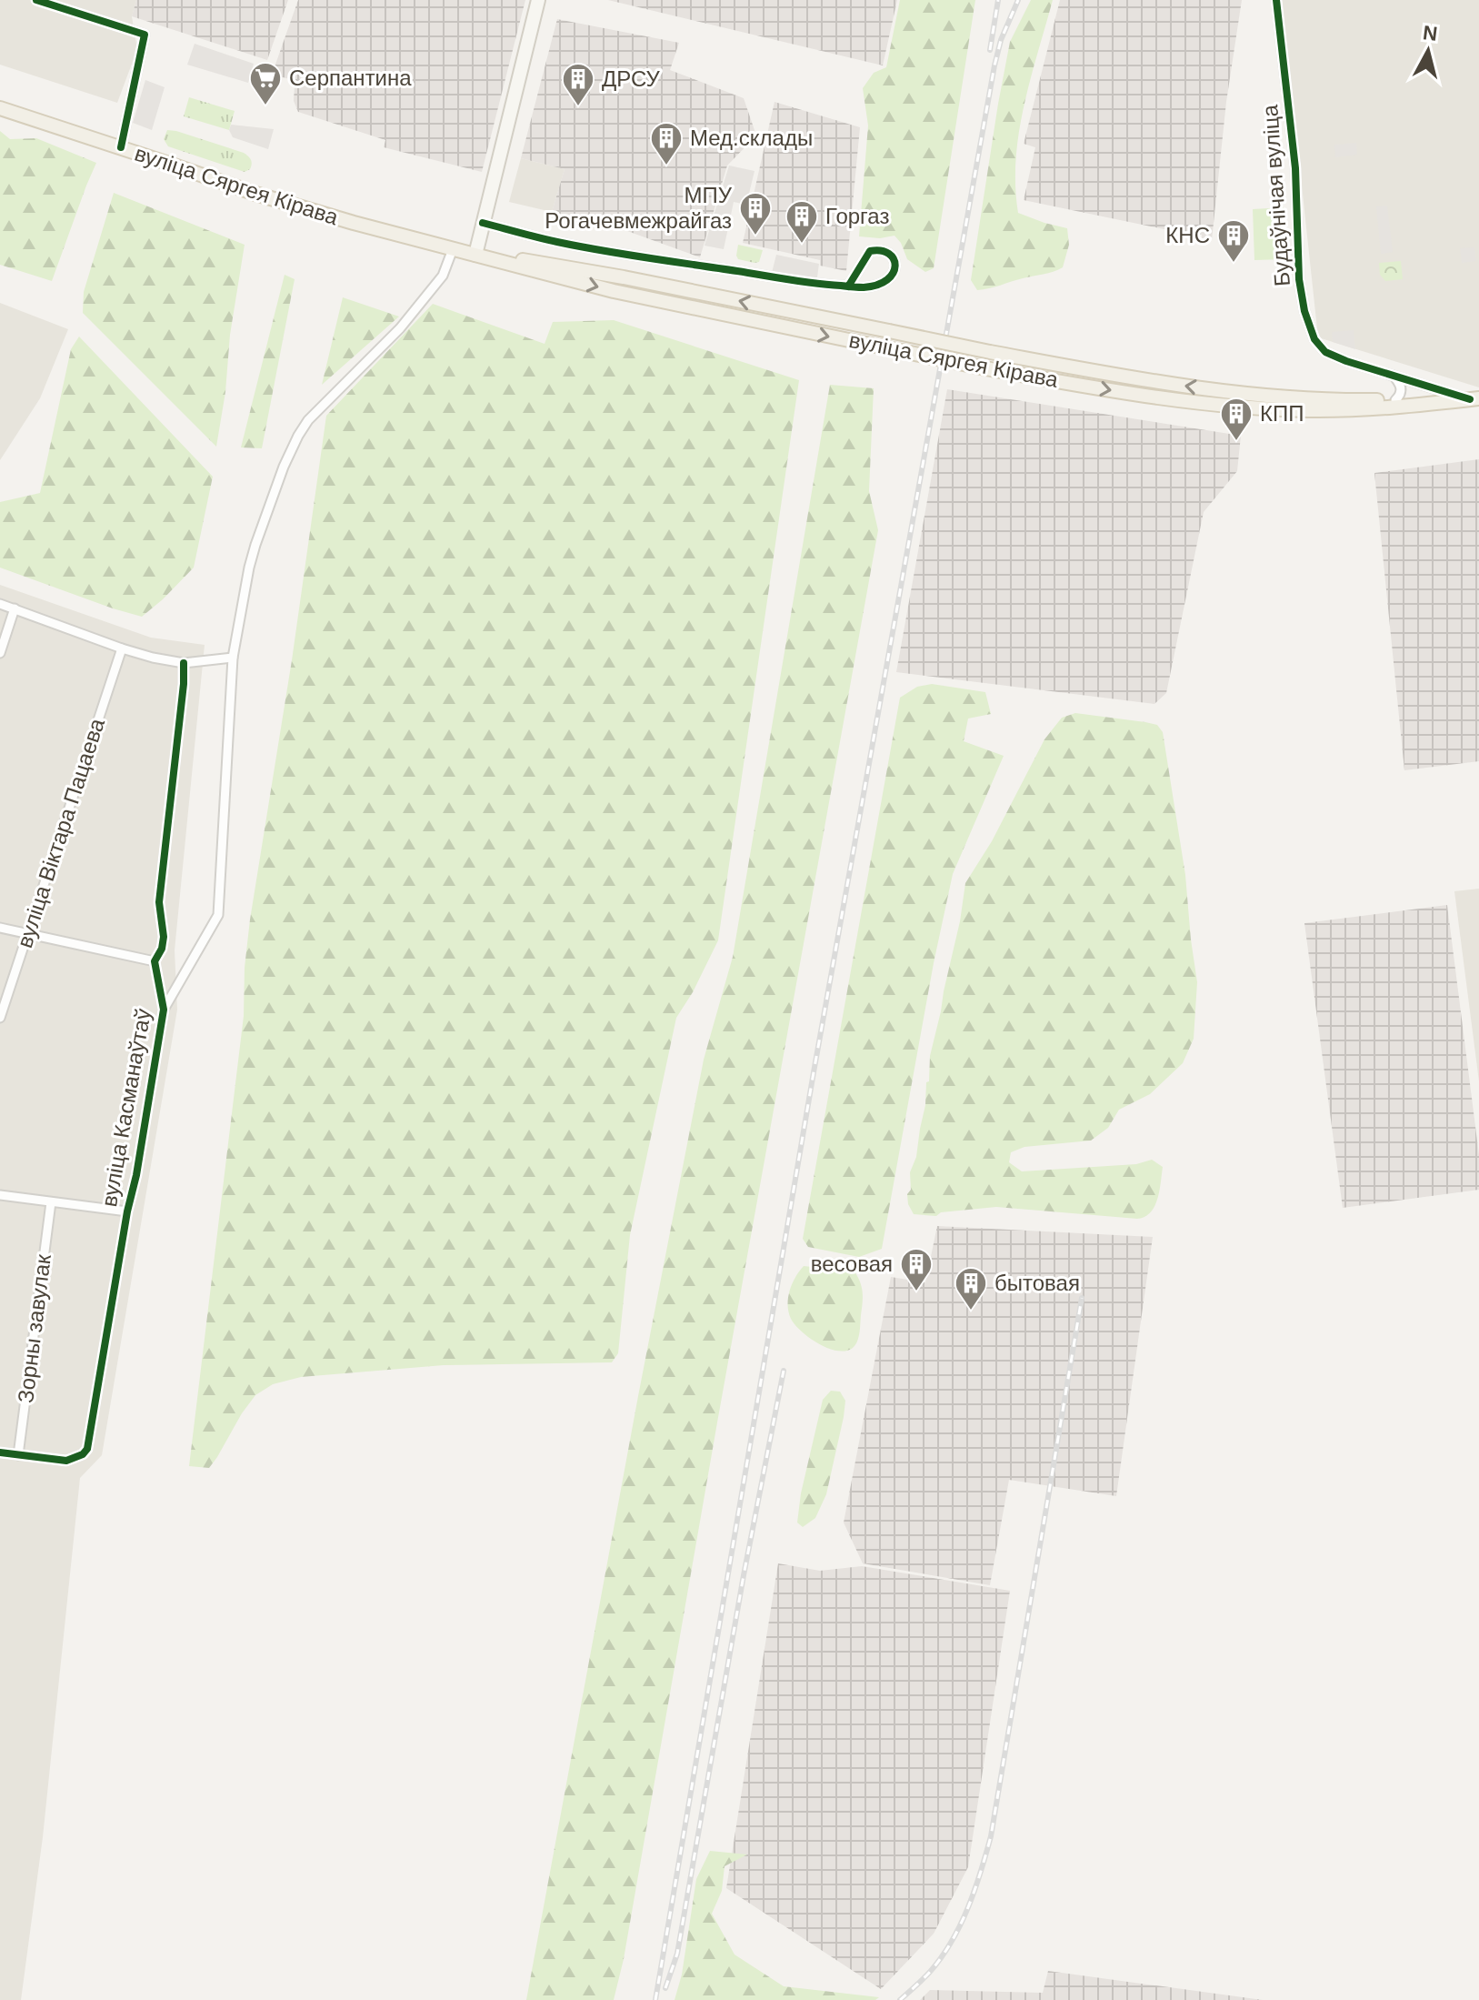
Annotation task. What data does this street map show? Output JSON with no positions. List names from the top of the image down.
{
  "streets": {
    "main road": ["вуліца Сяргея Кірава"],
    "street": [
      "Будаўнічая вуліца",
      "вуліца Віктара Пацаева",
      "вуліца Касманаўтаў",
      "Зорны завулак"
    ]
  },
  "crossings": [
    ["вуліца Сяргея Кірава", "Будаўнічая вуліца"],
    ["вуліца Касманаўтаў", "Зорны завулак"]
  ],
  "places": {
    "supermarket": ["Серпантина"],
    "building": [
      "ДРСУ",
      "Мед.склады",
      "МПУ Рогачевмежрайгаз",
      "Горгаз",
      "КНС",
      "КПП",
      "весовая",
      "бытовая"
    ]
  },
  "north": "top"
}
